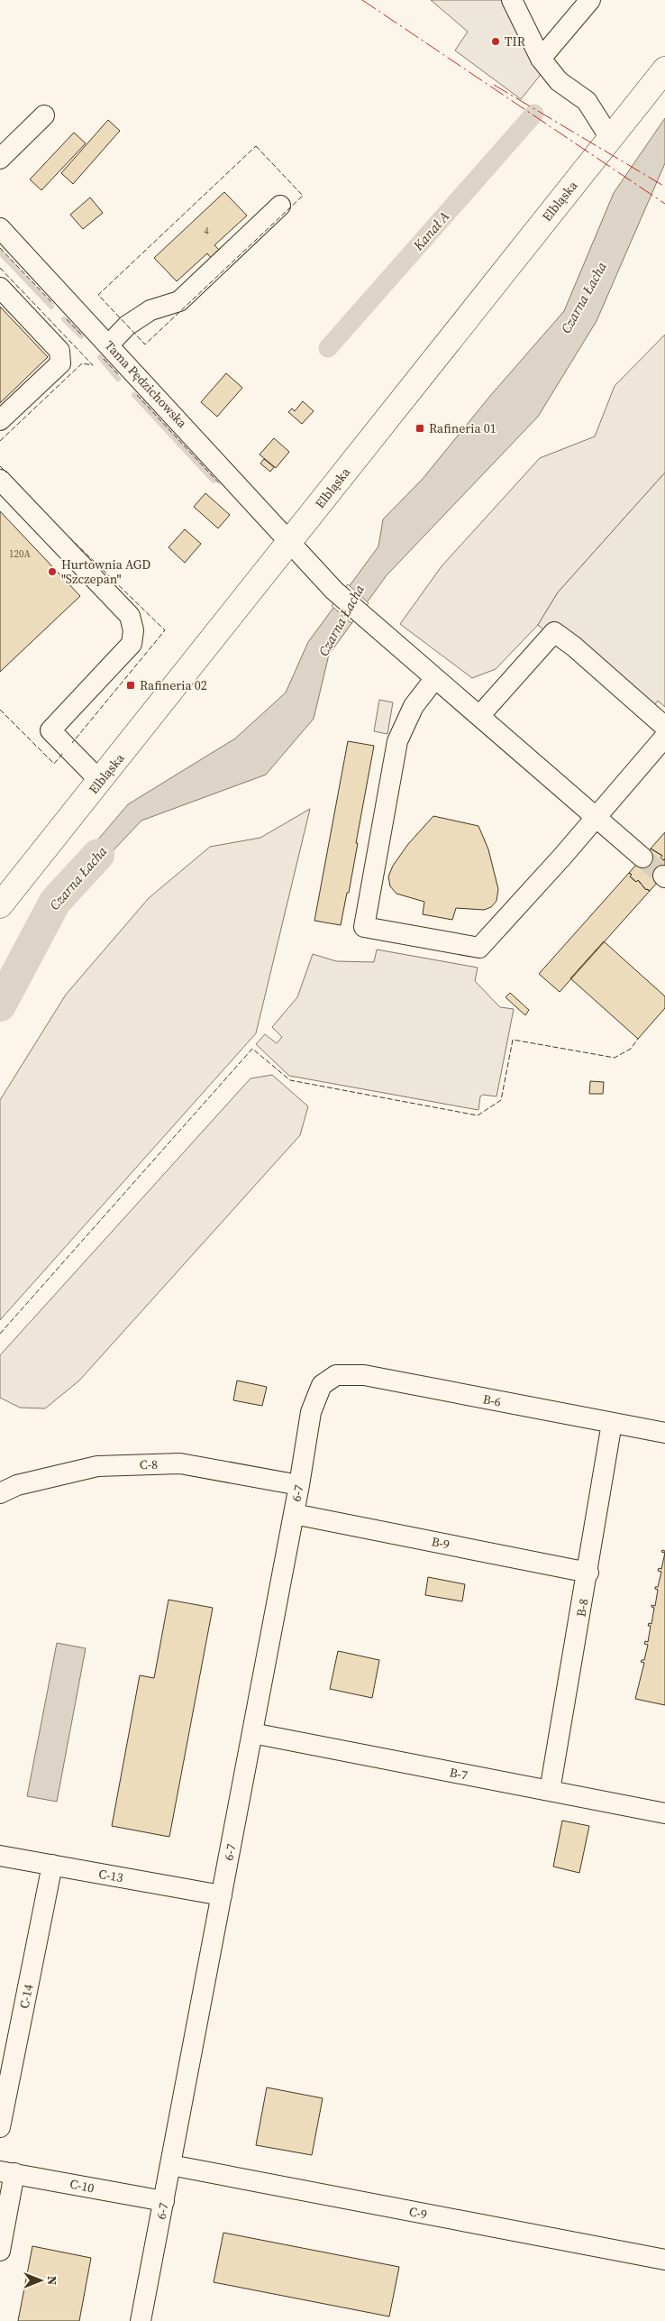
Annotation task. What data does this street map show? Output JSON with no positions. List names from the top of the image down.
{
  "streets": {
    "main road": ["Elbląska"],
    "street": [
      "Tama Pędzichowska",
      "B-6",
      "C-8",
      "6-7",
      "B-9",
      "B-8",
      "B-7",
      "C-13",
      "C-14",
      "C-10",
      "C-9"
    ]
  },
  "crossings": [
    ["Elbląska", "Tama Pędzichowska"],
    ["B-6", "6-7"],
    ["B-6", "B-8"],
    ["C-8", "6-7"],
    ["6-7", "B-9"],
    ["6-7", "B-7"],
    ["6-7", "C-13"],
    ["6-7", "C-10"],
    ["6-7", "C-9"],
    ["B-9", "B-8"],
    ["B-8", "B-7"],
    ["C-13", "C-14"]
  ],
  "water": ["Kanał A", "Czarna Łacha"],
  "places": {
    "other": ["TIR", "Hurtownia AGD \"Szczepan\""],
    "transit": ["Rafineria 01", "Rafineria 02"]
  },
  "house_numbers": ["4", "120A"],
  "north": "right"
}
